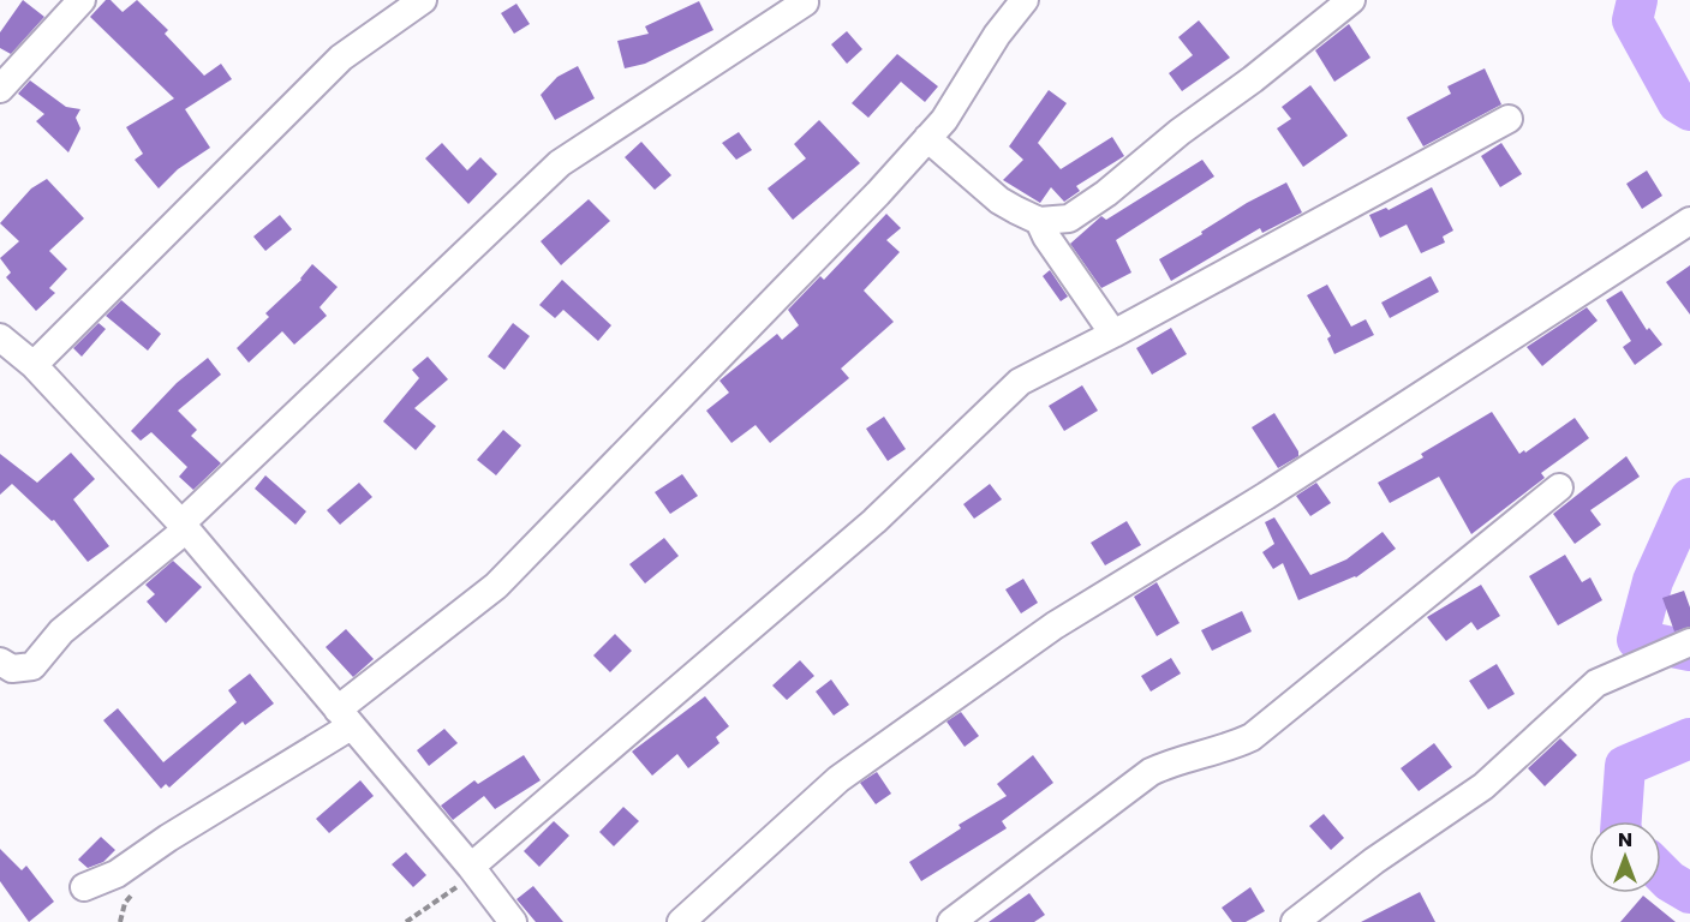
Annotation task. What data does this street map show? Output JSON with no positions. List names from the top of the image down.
{
  "north": "top"
}
